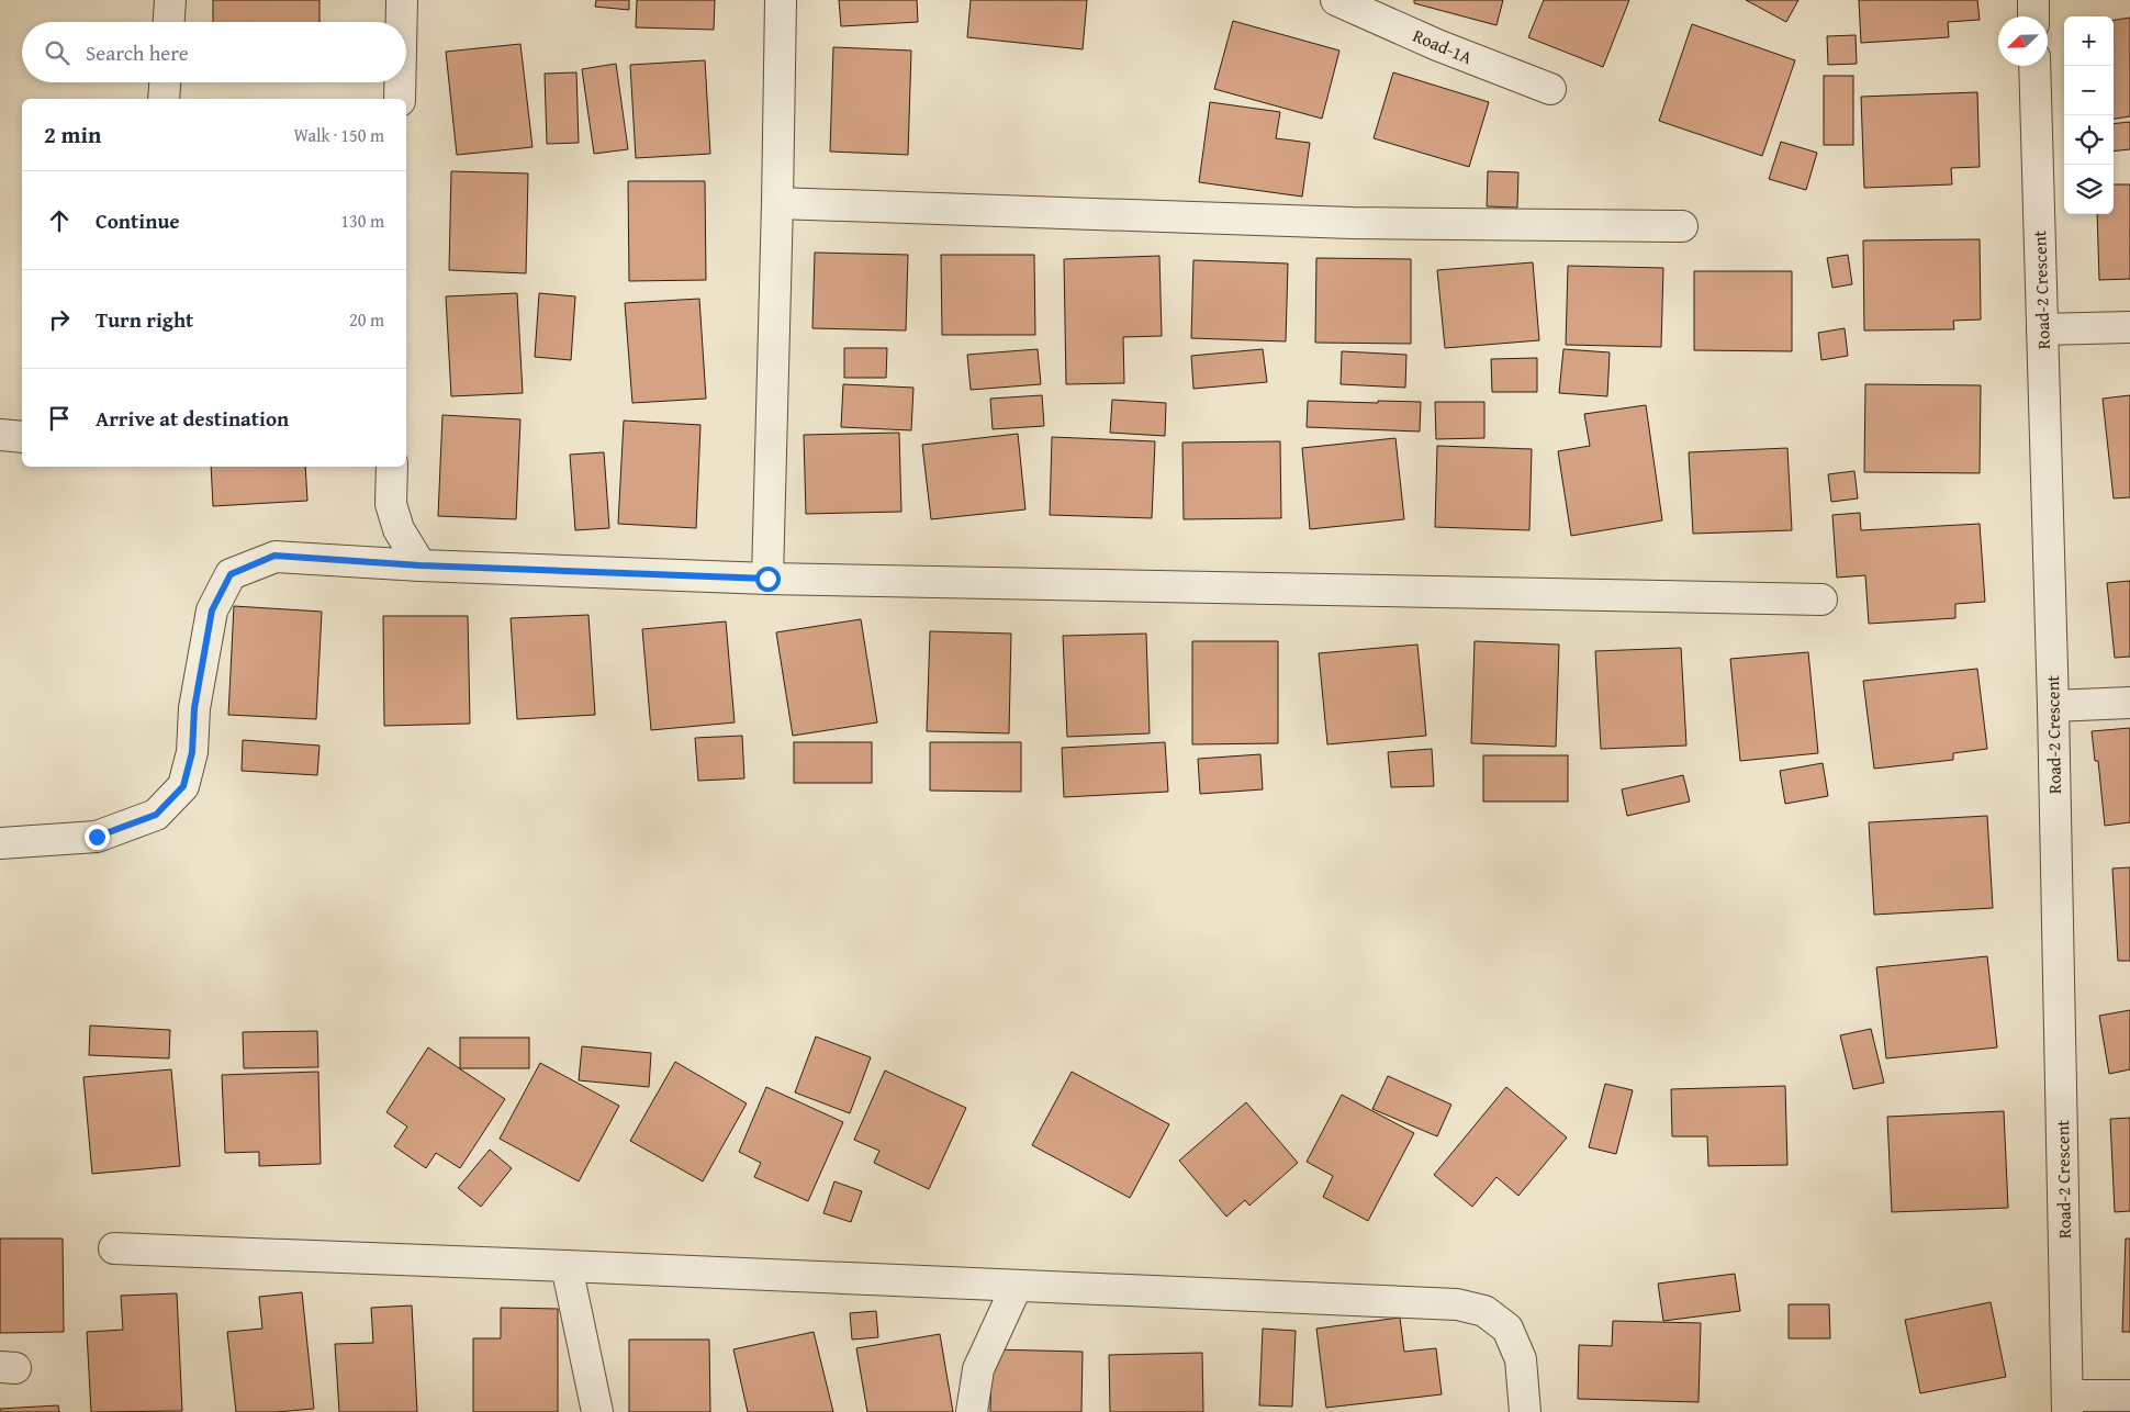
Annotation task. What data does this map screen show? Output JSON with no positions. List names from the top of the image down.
{
  "streets": {
    "street": ["Road-1A", "Road-2 Crescent"]
  },
  "north": "bottom left",
  "page": {
    "map_buttons": ["+", "−"],
    "search": "Search here",
    "heading": ["2 min", "Walk · 150 m"],
    "list": [
      ["Continue", "130 m"],
      ["Turn right", "20 m"],
      "Arrive at destination"
    ]
  }
}
